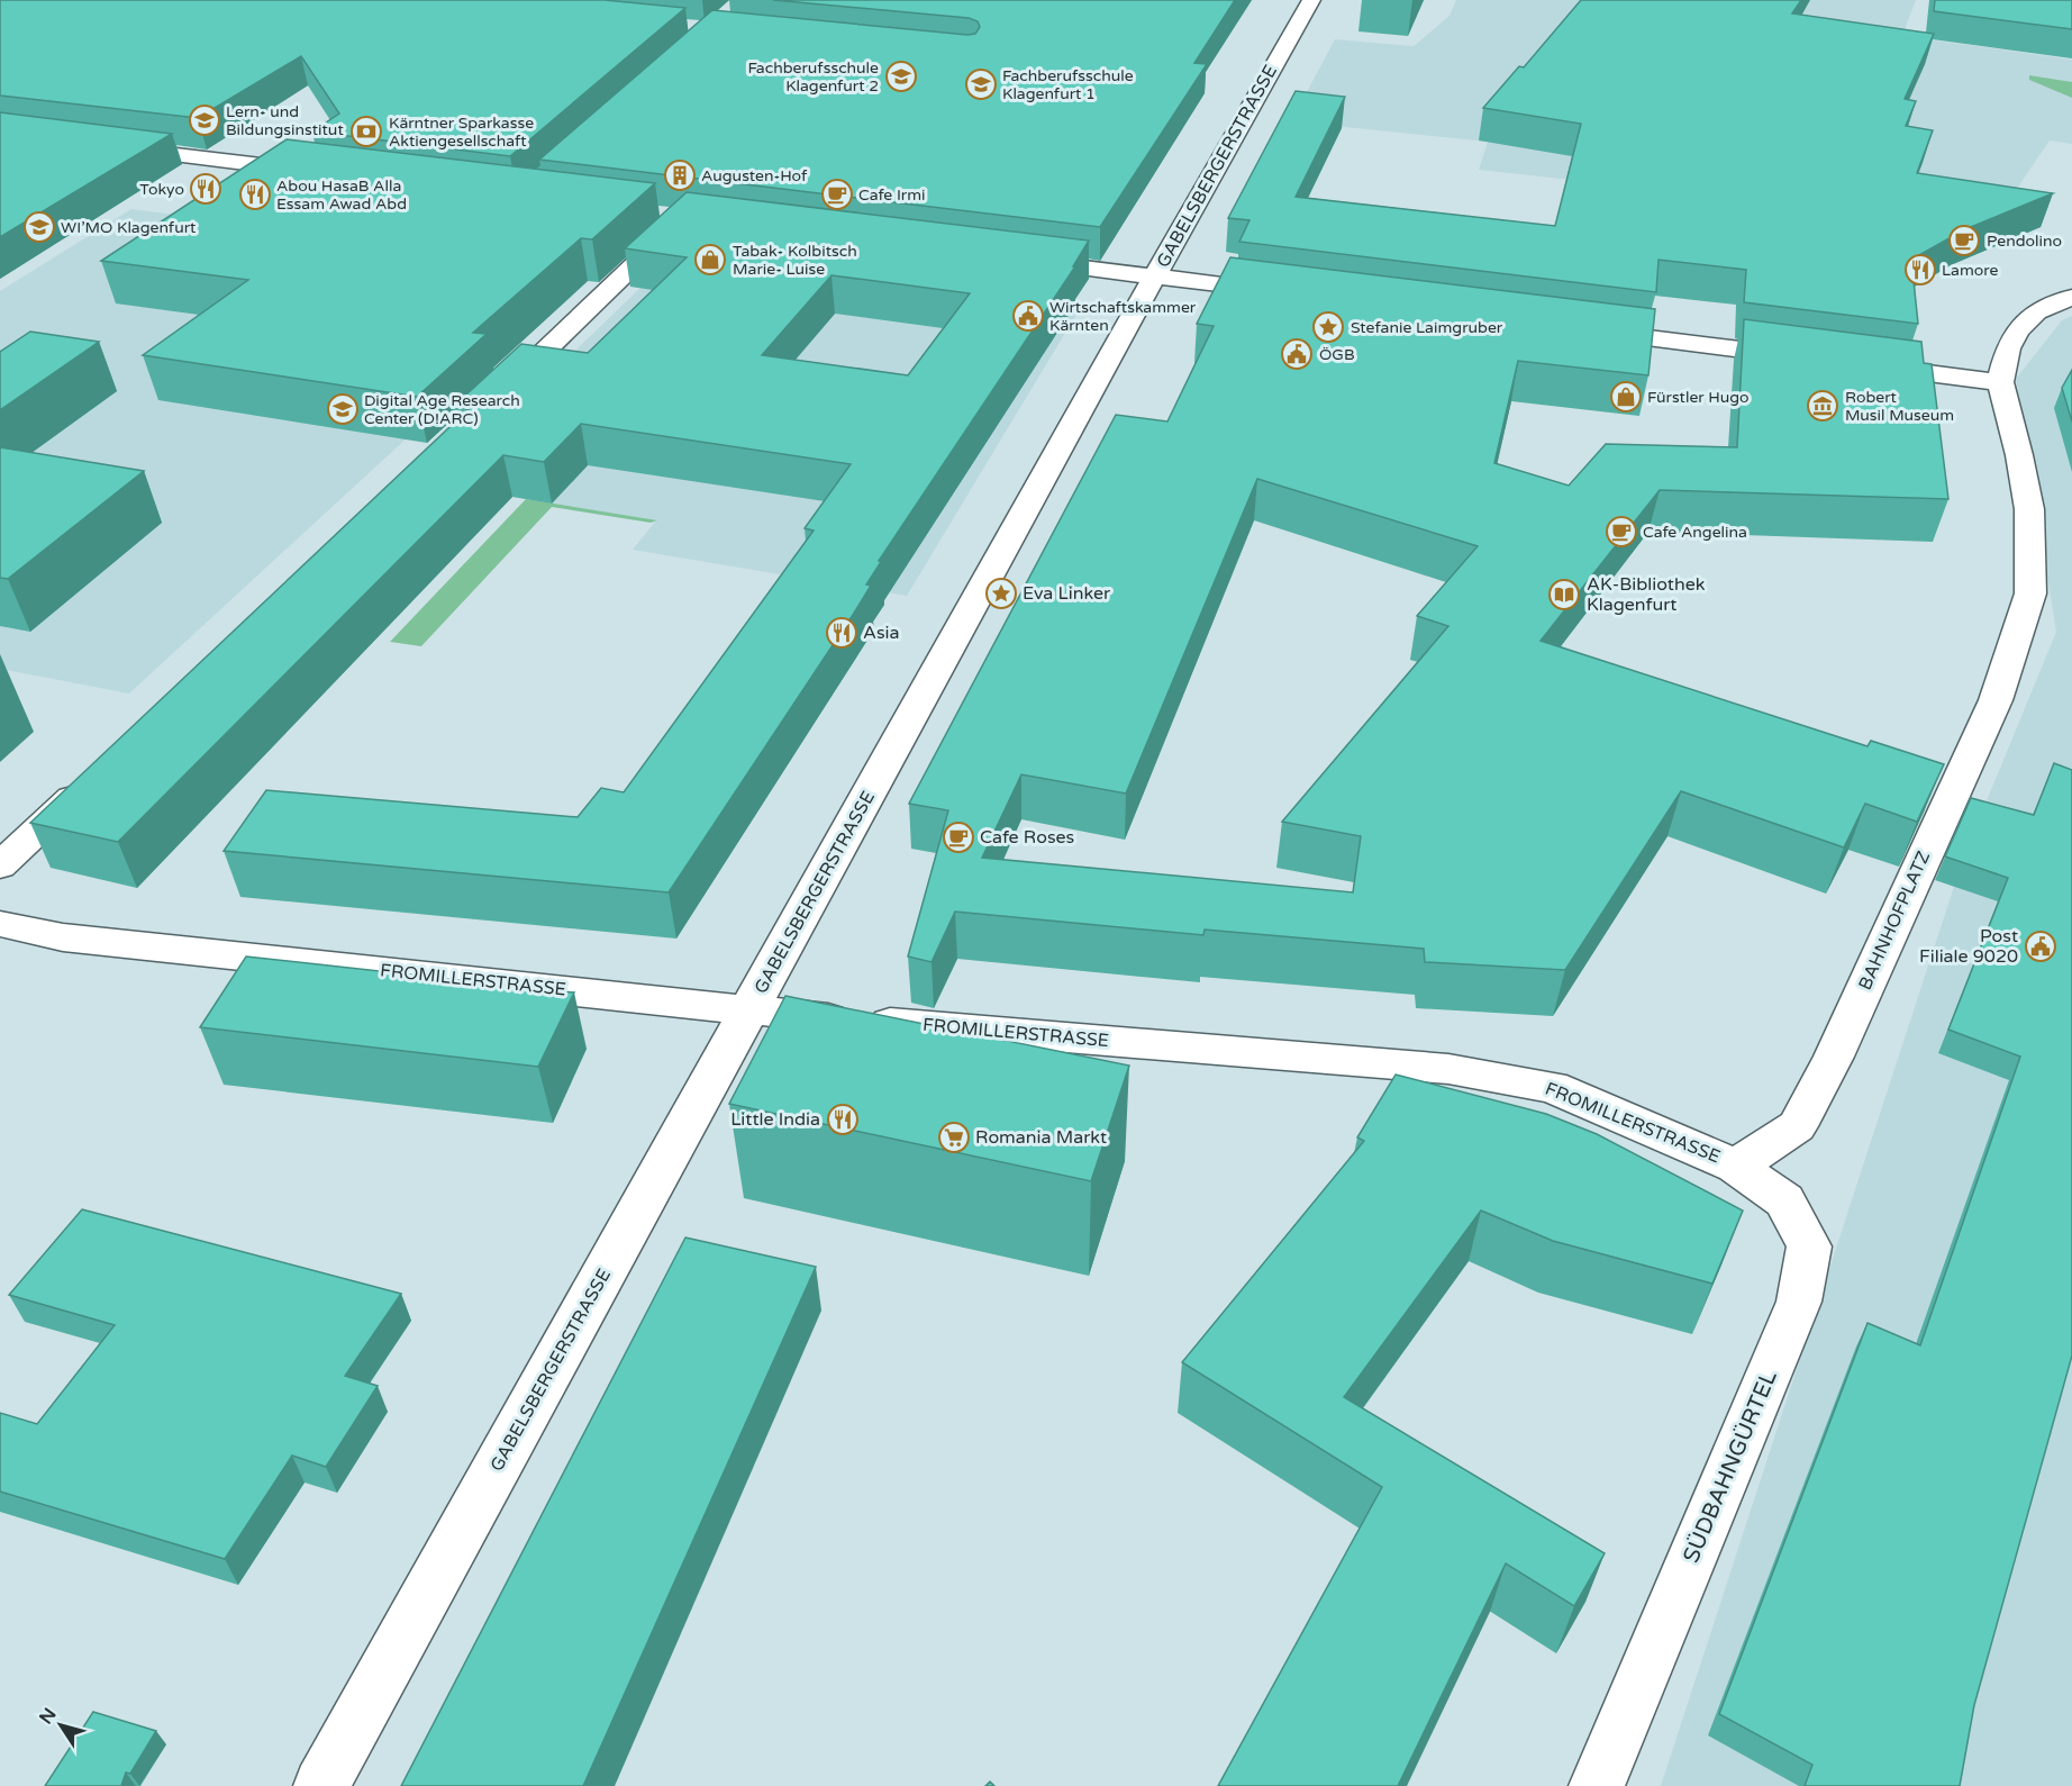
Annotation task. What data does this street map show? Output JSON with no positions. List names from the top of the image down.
{
  "streets": {
    "street": [
      "GABELSBERGERSTRASSE",
      "BAHNHOFPLATZ",
      "FROMILLERSTRASSE",
      "SÜDBAHNGÜRTEL"
    ]
  },
  "crossings": [
    ["GABELSBERGERSTRASSE", "FROMILLERSTRASSE"],
    ["BAHNHOFPLATZ", "FROMILLERSTRASSE"],
    ["BAHNHOFPLATZ", "SÜDBAHNGÜRTEL"],
    ["FROMILLERSTRASSE", "SÜDBAHNGÜRTEL"]
  ],
  "places": {
    "school or university": [
      "Fachberufsschule Klagenfurt 2",
      "Fachberufsschule Klagenfurt 1",
      "Lern- und Bildungsinstitut",
      "WI’MO Klagenfurt",
      "Digital Age Research Center (D!ARC)"
    ],
    "bank": ["Kärntner Sparkasse Aktiengesellschaft"],
    "building": ["Augusten-Hof"],
    "restaurant": [
      "Tokyo",
      "Abou HasaB Alla Essam Awad Abd",
      "Lamore",
      "Asia",
      "Little India"
    ],
    "cafe": [
      "Cafe Irmi",
      "Pendolino",
      "Cafe Angelina",
      "Cafe Roses"
    ],
    "shop": ["Tabak- Kolbitsch Marie- Luise", "Fürstler Hugo"],
    "public building": ["Wirtschaftskammer Kärnten", "ÖGB", "Post Filiale 9020"],
    "place": ["Stefanie Laimgruber", "Eva Linker"],
    "museum": ["Robert Musil Museum"],
    "library": ["AK-Bibliothek Klagenfurt"],
    "supermarket": ["Romania Markt"]
  },
  "north": "top left"
}
